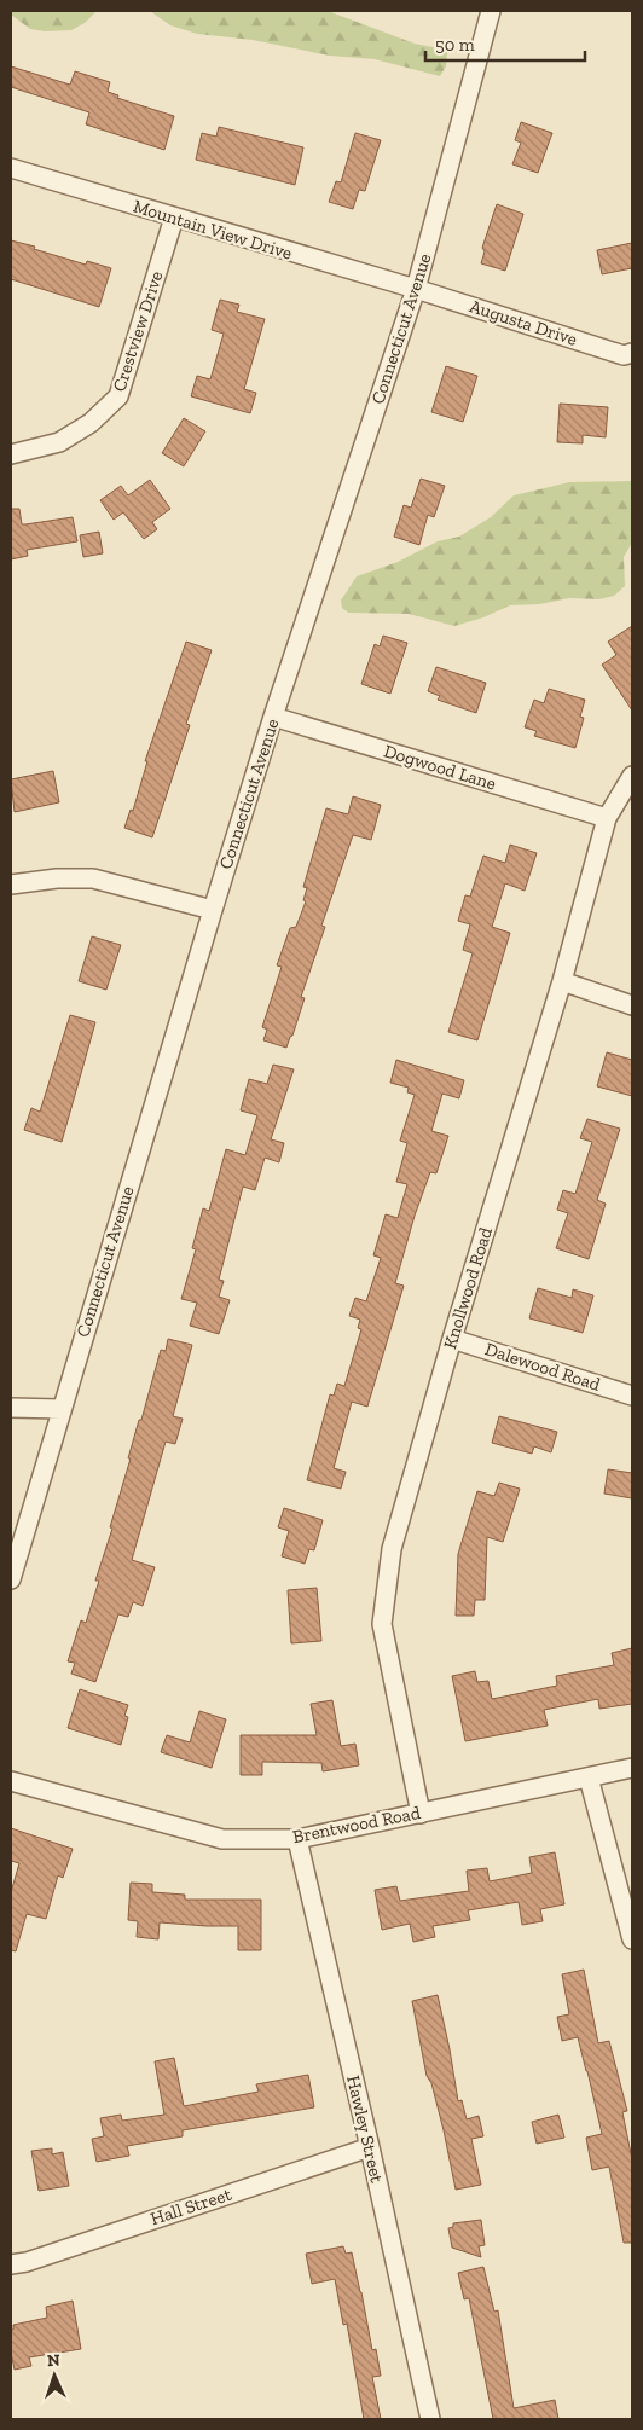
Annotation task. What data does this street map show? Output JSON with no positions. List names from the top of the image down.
{
  "streets": {
    "street": [
      "Mountain View Drive",
      "Augusta Drive",
      "Connecticut Avenue",
      "Crestview Drive",
      "Dogwood Lane",
      "Knollwood Road",
      "Dalewood Road",
      "Brentwood Road",
      "Hawley Street",
      "Hall Street"
    ]
  },
  "crossings": [
    ["Mountain View Drive", "Augusta Drive"],
    ["Mountain View Drive", "Connecticut Avenue"],
    ["Mountain View Drive", "Crestview Drive"],
    ["Augusta Drive", "Connecticut Avenue"],
    ["Connecticut Avenue", "Dogwood Lane"],
    ["Dogwood Lane", "Knollwood Road"],
    ["Knollwood Road", "Dalewood Road"],
    ["Knollwood Road", "Brentwood Road"],
    ["Brentwood Road", "Hawley Street"],
    ["Hawley Street", "Hall Street"]
  ],
  "scale_bar": "50 m",
  "north": "top"
}
